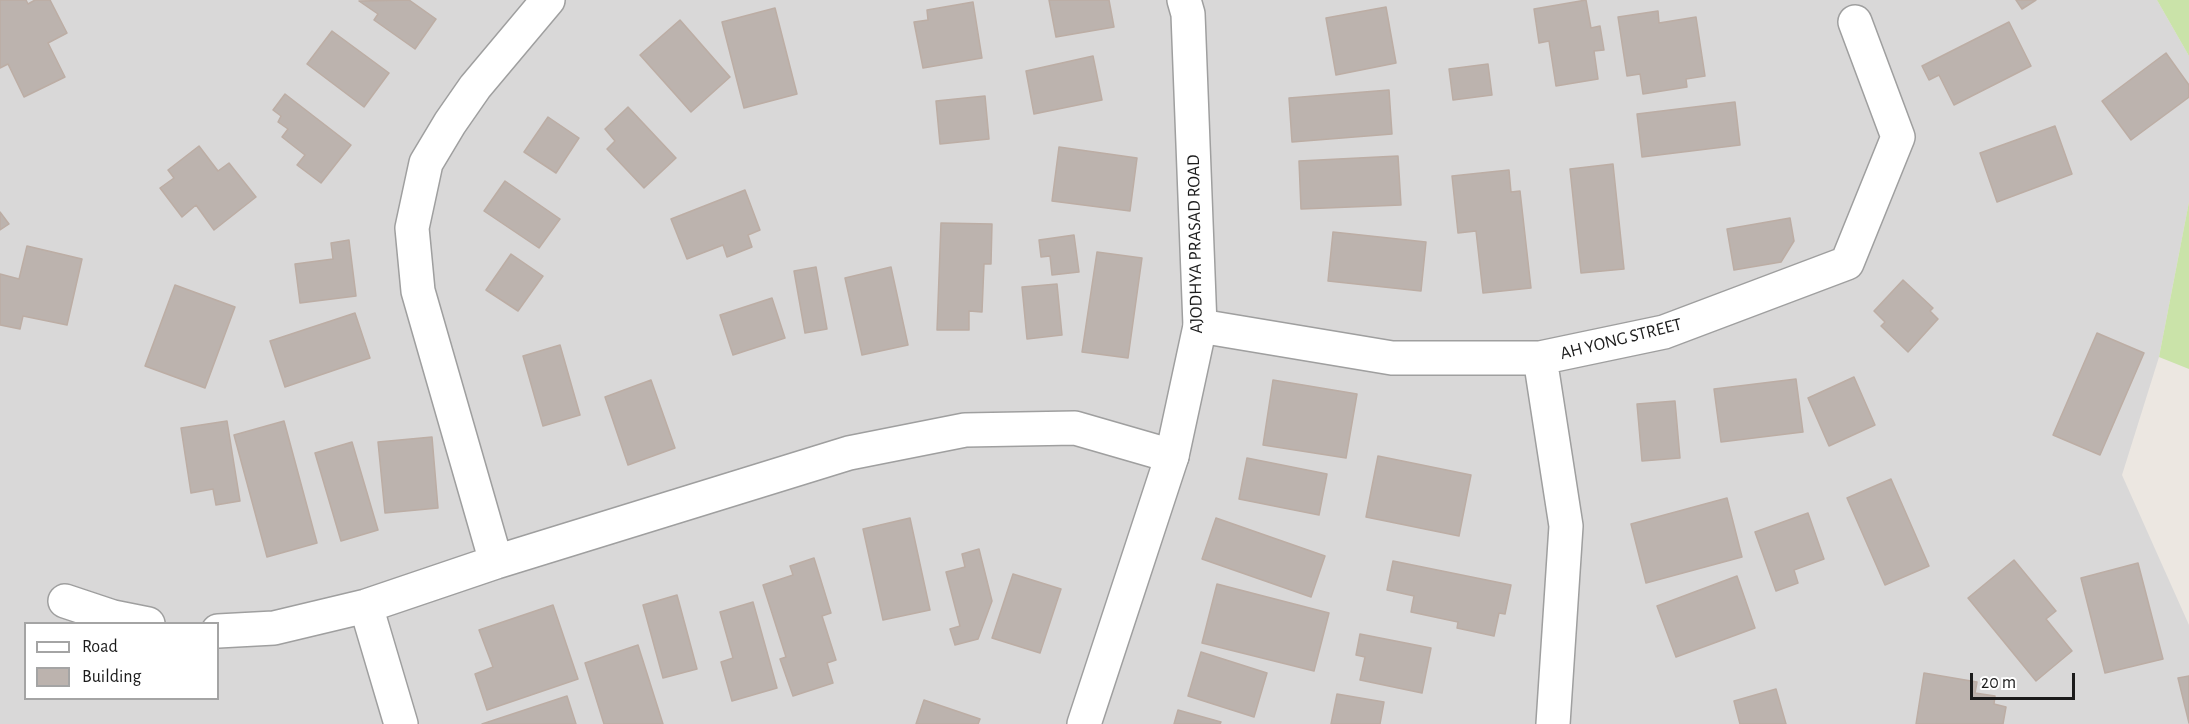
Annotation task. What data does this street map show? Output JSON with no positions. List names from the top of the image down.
{
  "streets": {
    "street": ["AJODHYA PRASAD ROAD", "AH YONG STREET"]
  },
  "crossings": [
    ["AJODHYA PRASAD ROAD", "AH YONG STREET"]
  ],
  "legend": ["Road", "Building"],
  "scale_bar": "20 m"
}
